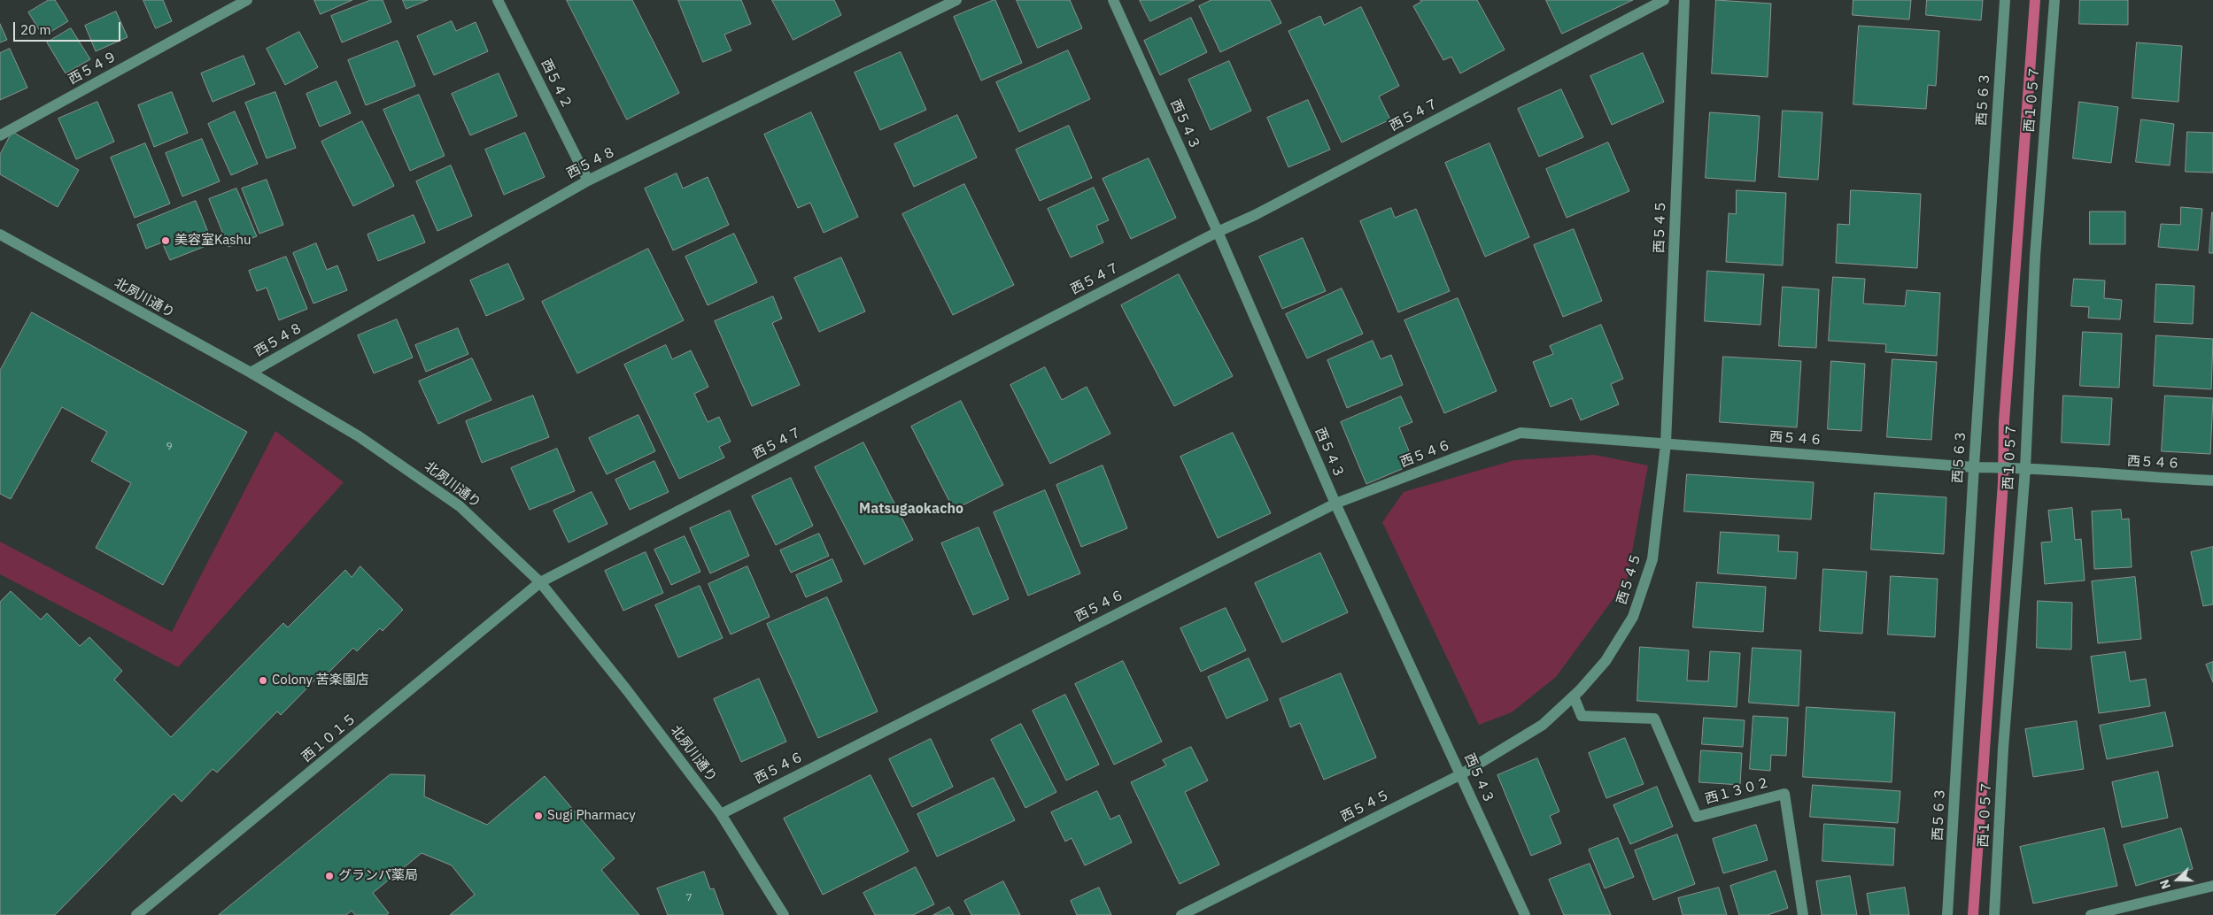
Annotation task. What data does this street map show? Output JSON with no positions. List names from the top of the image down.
{
  "streets": {
    "street": [
      "西５４９",
      "西５４２",
      "西５６３",
      "西１０５７",
      "西５４７",
      "西５４３",
      "西５４８",
      "西５４５",
      "北夙川通り",
      "西５４６",
      "西１０１５",
      "西１３０２"
    ]
  },
  "crossings": [
    ["西５４２", "西５４８"],
    ["西５６３", "西５４６"],
    ["西１０５７", "西５４６"],
    ["西５４７", "西５４３"],
    ["西５４７", "北夙川通り"],
    ["西５４７", "西１０１５"],
    ["西５４３", "西５４５"],
    ["西５４３", "西５４６"],
    ["西５４８", "北夙川通り"],
    ["西５４５", "西５４６"],
    ["西５４５", "西１３０２"],
    ["北夙川通り", "西５４６"],
    ["北夙川通り", "西１０１５"]
  ],
  "districts": ["Matsugaokacho"],
  "places": [
    "美容室Kashu",
    "Colony 苦楽園店",
    "Sugi Pharmacy",
    "グランパ薬局"
  ],
  "house_numbers": ["9", "7"],
  "scale_bar": "20 m",
  "north": "left"
}
